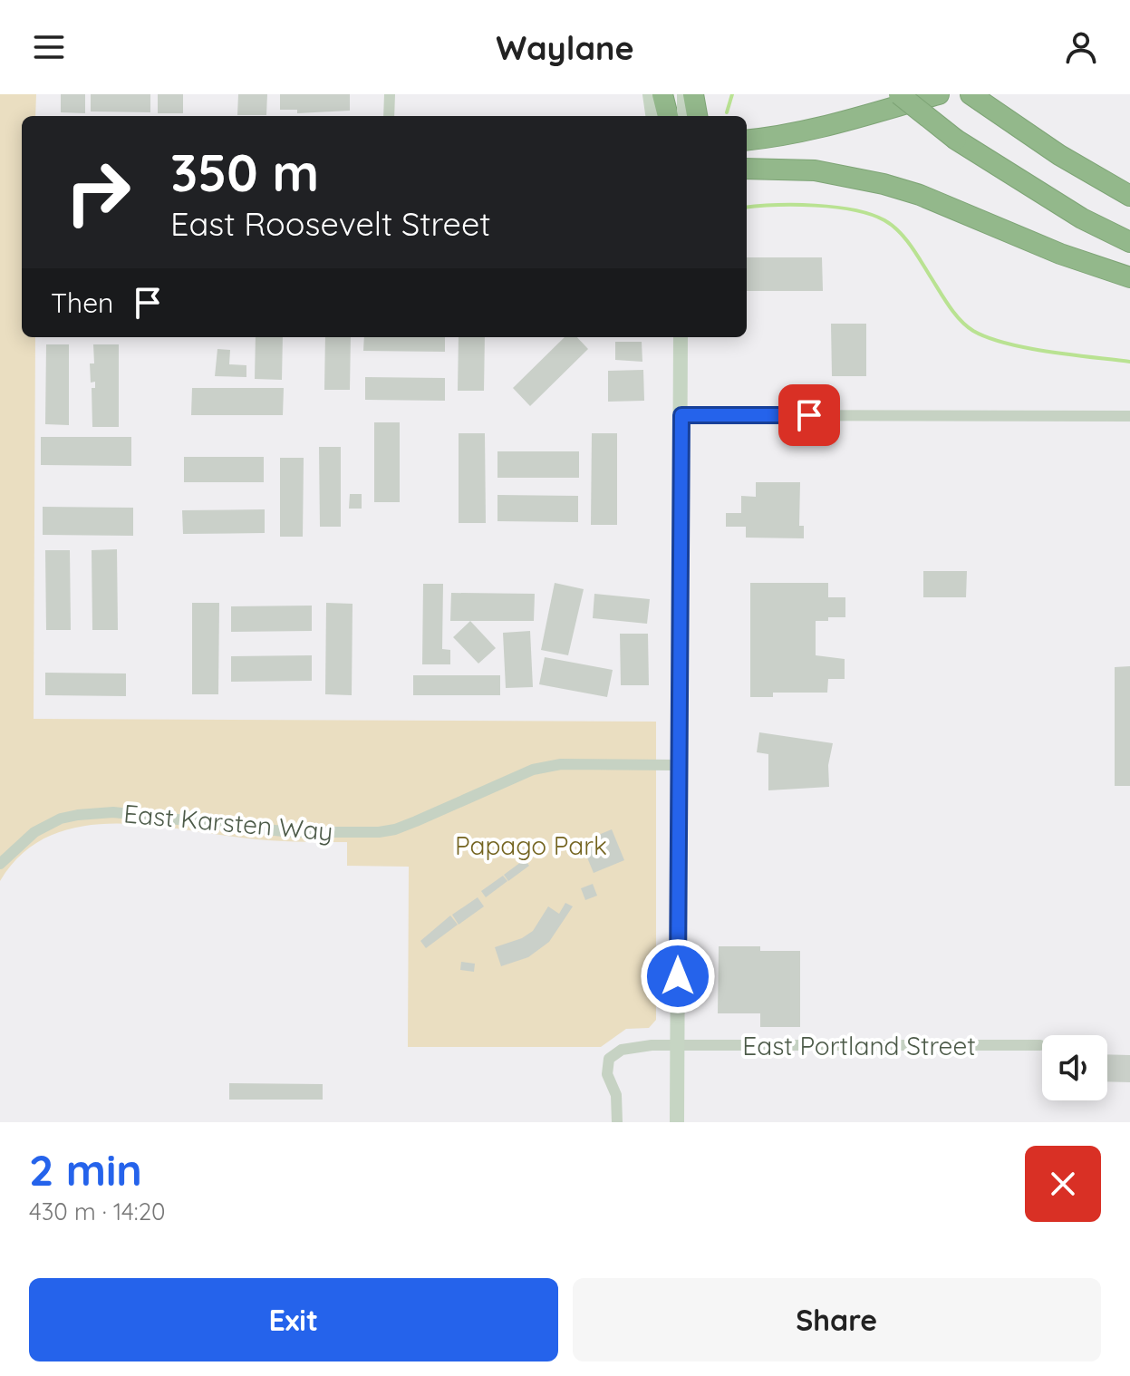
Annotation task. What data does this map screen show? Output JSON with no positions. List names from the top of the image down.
{
  "streets": {
    "street": ["East Karsten Way", "East Portland Street"]
  },
  "parks": ["Papago Park"],
  "page": {
    "header": "Waylane",
    "turn": ["350 m", "East Roosevelt Street"],
    "then": "Then",
    "heading": ["2 min", "430 m · 14:20"],
    "buttons": ["Exit", "Share"]
  }
}
